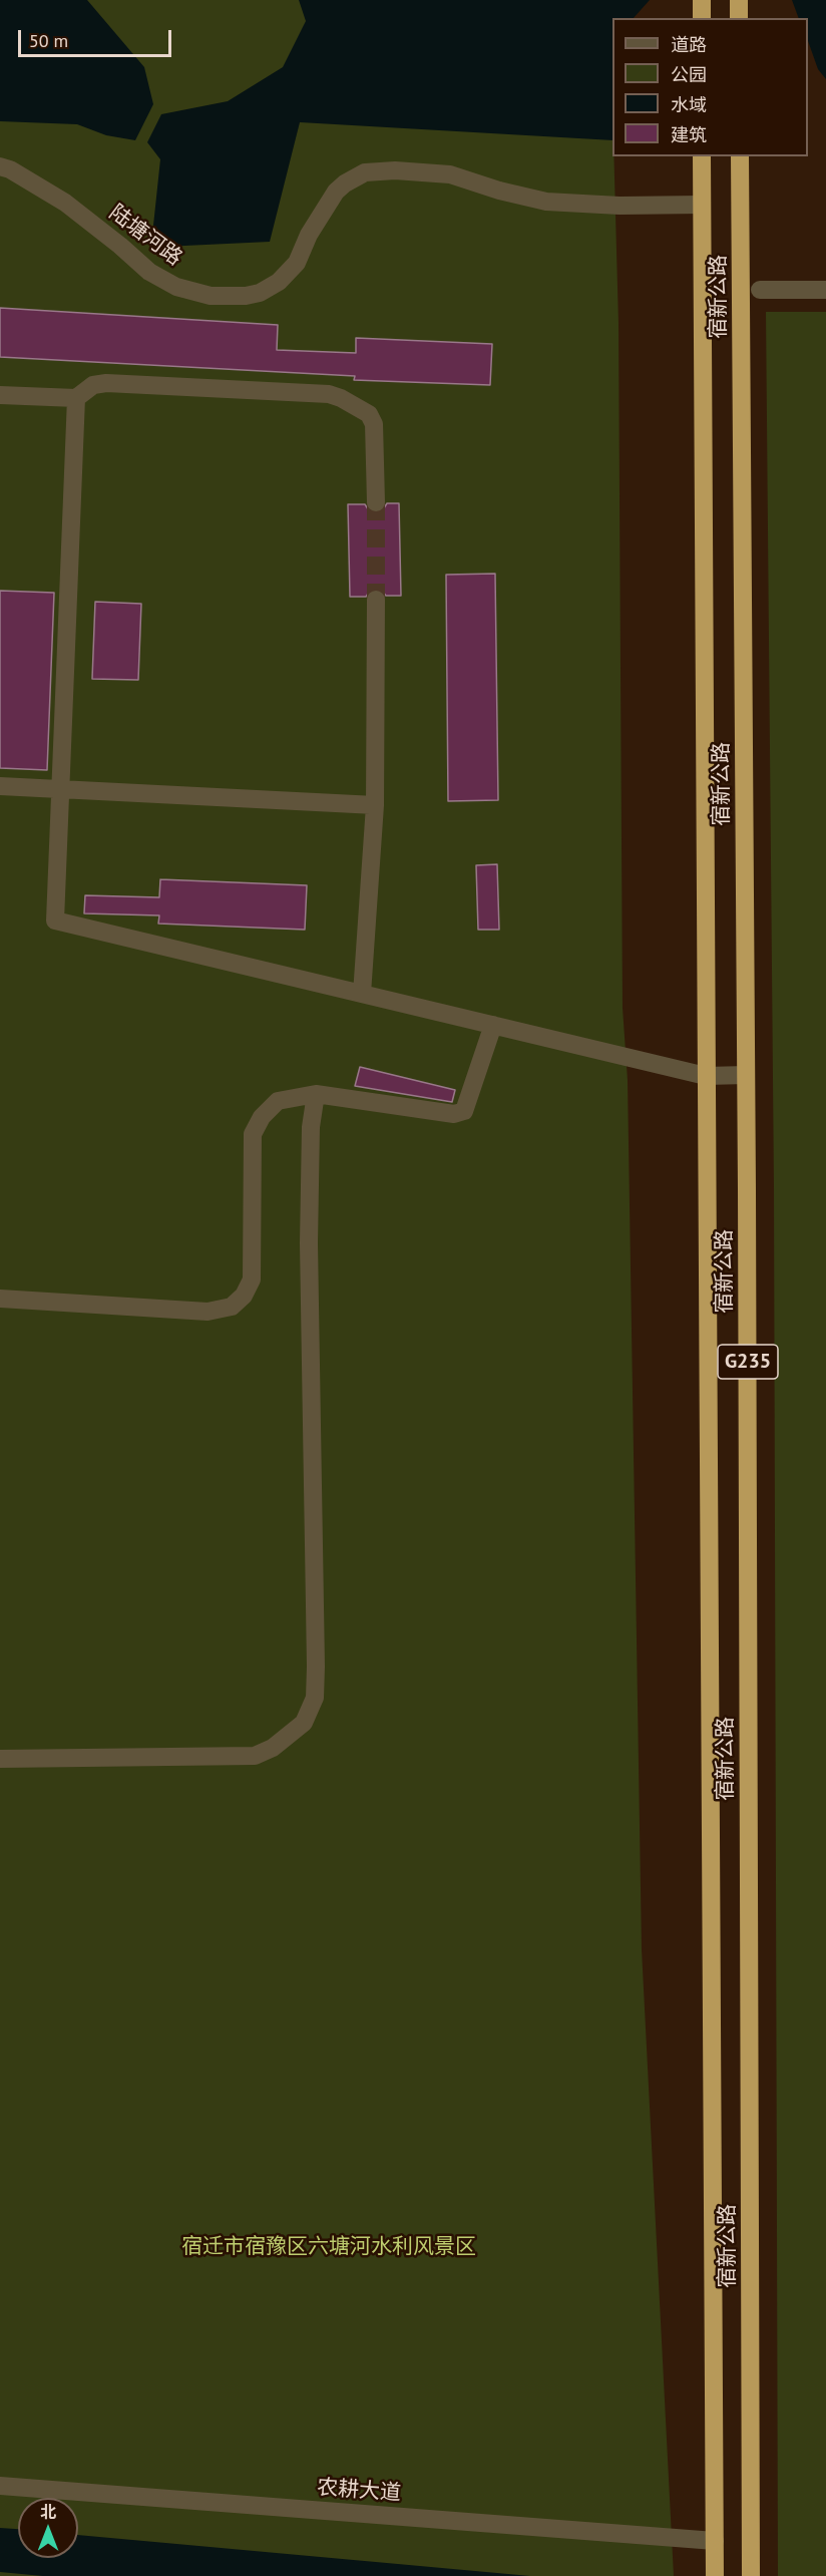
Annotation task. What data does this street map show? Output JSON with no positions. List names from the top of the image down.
{
  "streets": {
    "highway": ["宿新公路", "G235"],
    "street": ["陆塘河路", "农耕大道"]
  },
  "crossings": [
    ["陆塘河路", "宿新公路"],
    ["宿新公路", "农耕大道"]
  ],
  "parks": ["宿迁市宿豫区六塘河水利风景区"],
  "legend": [
    "道路",
    "公园",
    "水域",
    "建筑"
  ],
  "scale_bar": "50 m",
  "north": "top"
}
